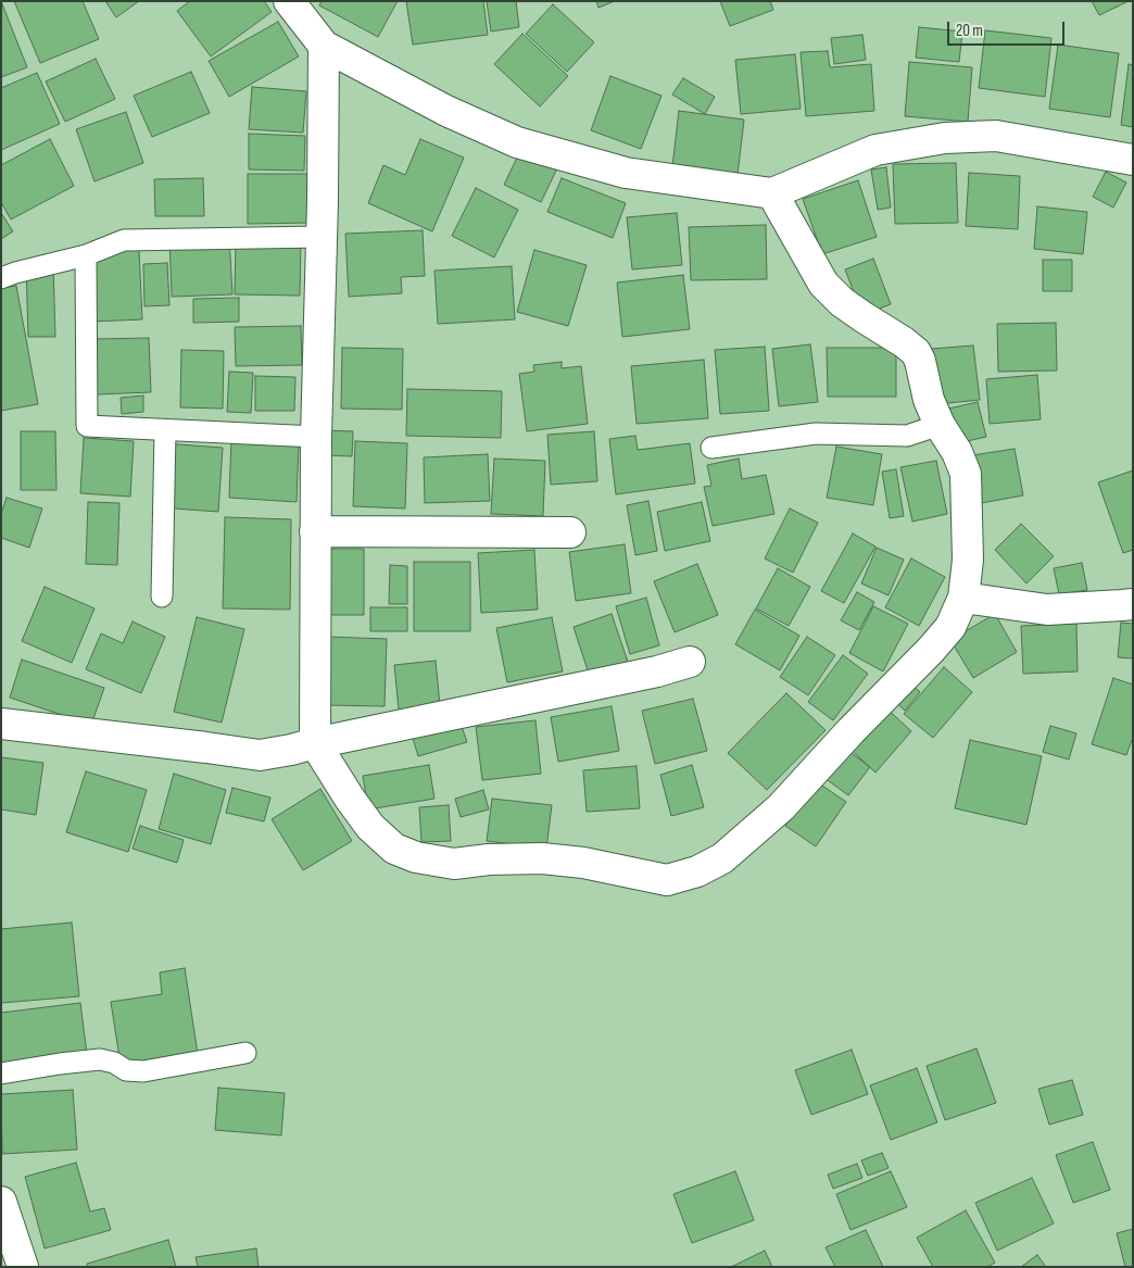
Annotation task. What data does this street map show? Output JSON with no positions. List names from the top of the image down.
{
  "scale_bar": "20 m"
}
